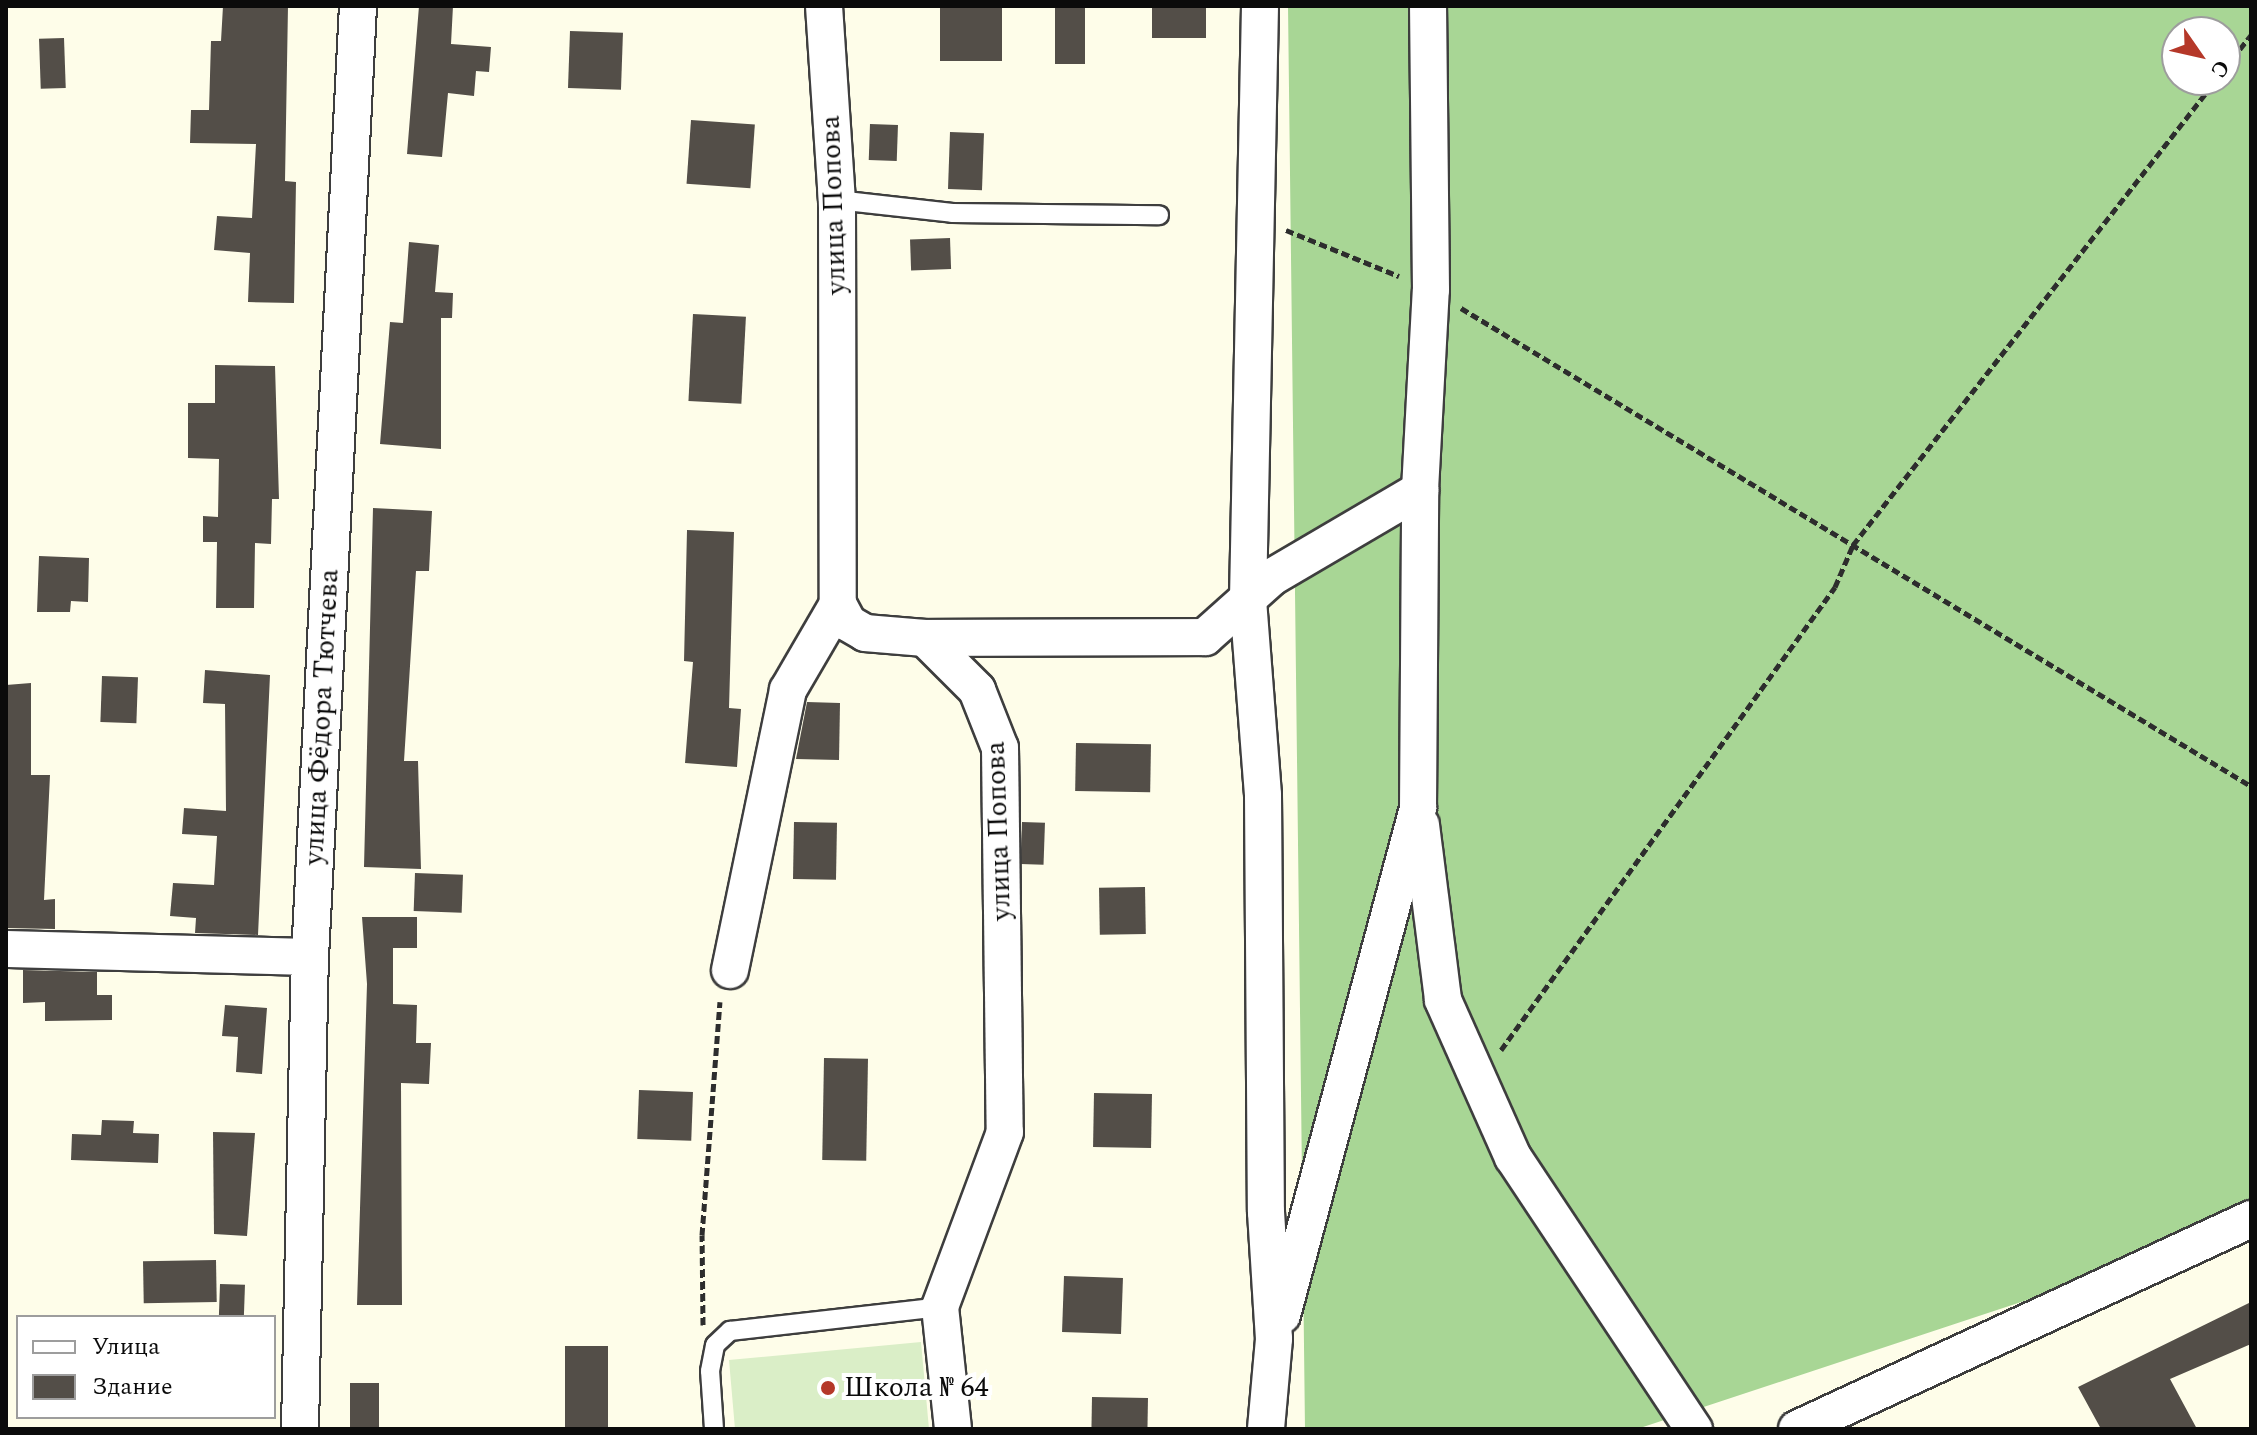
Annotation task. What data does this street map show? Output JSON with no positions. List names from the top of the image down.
{
  "streets": {
    "street": ["улица Попова", "улица Фёдора Тютчева"]
  },
  "places": ["Школа № 64"],
  "legend": ["Улица", "Здание"],
  "north": "bottom right"
}
